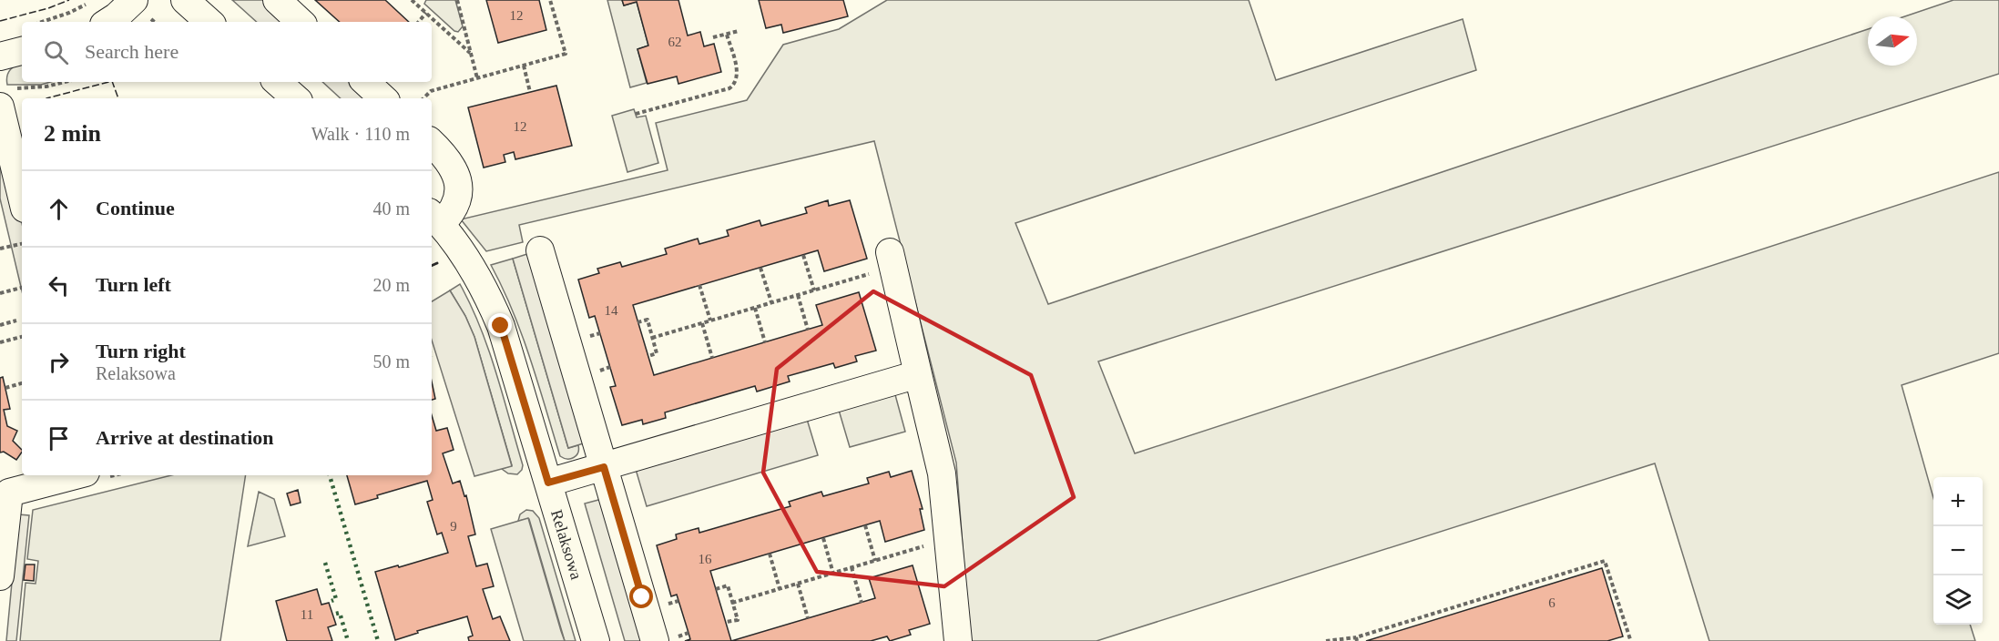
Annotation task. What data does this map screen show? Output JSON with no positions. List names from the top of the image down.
{
  "streets": {
    "street": ["Relaksowa"]
  },
  "house_numbers": [
    "12",
    "62",
    "12",
    "14",
    "9",
    "16",
    "6",
    "11"
  ],
  "north": "right",
  "page": {
    "search": "Search here",
    "heading": ["2 min", "Walk · 110 m"],
    "list": [
      ["Continue", "40 m"],
      ["Turn left", "20 m"],
      ["Turn right", "Relaksowa", "50 m"],
      "Arrive at destination"
    ],
    "map_buttons": ["+", "−"]
  }
}
